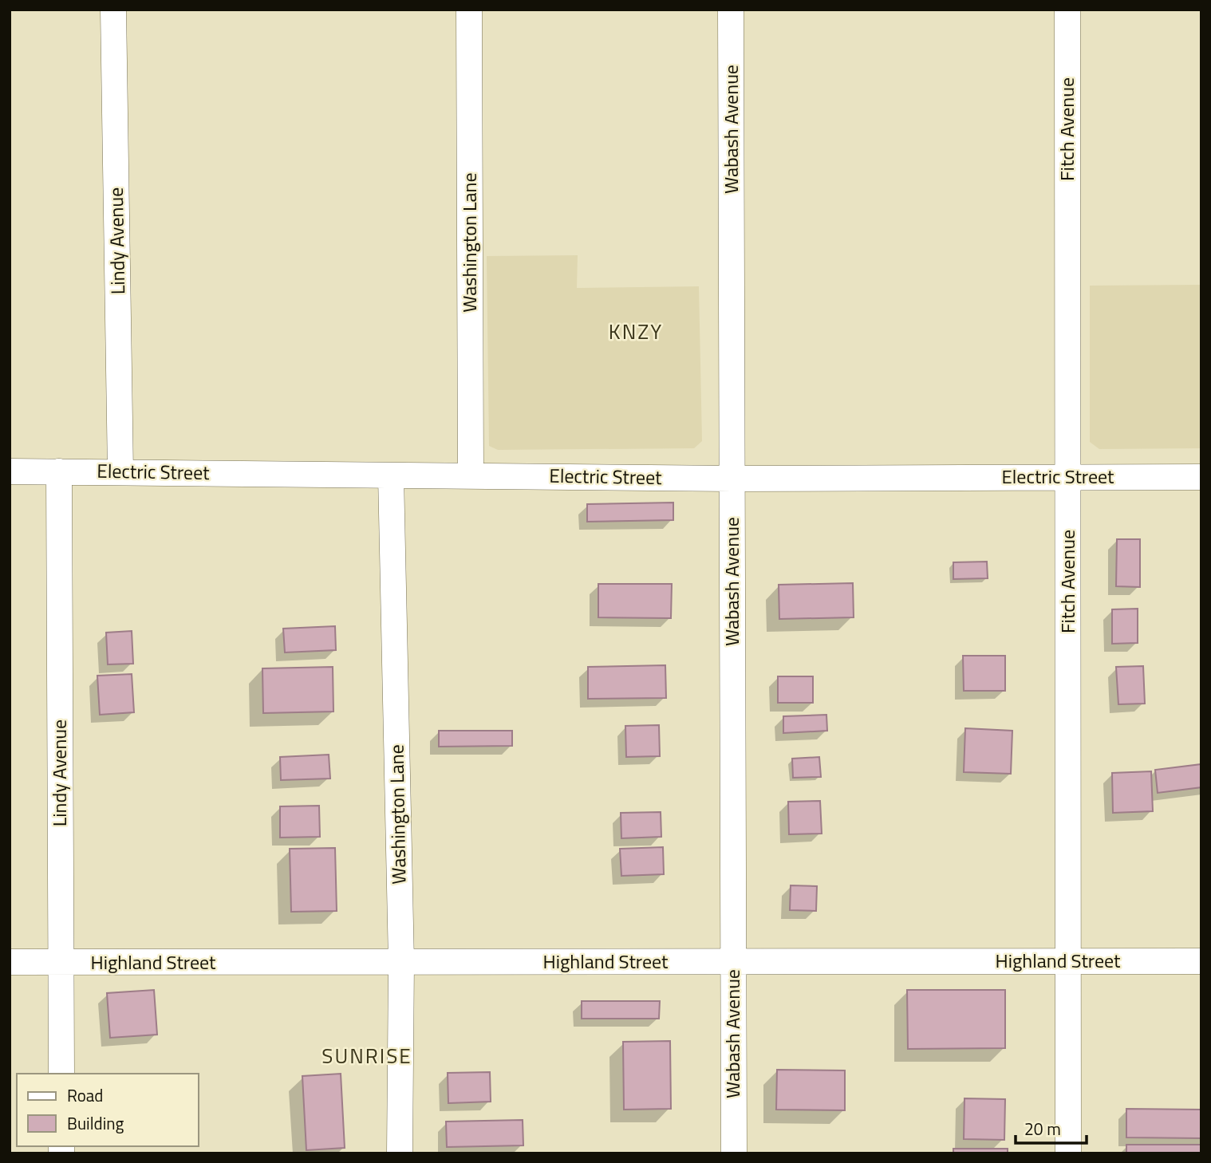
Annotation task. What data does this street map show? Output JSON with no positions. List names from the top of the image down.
{
  "streets": {
    "street": [
      "Wabash Avenue",
      "Fitch Avenue",
      "Lindy Avenue",
      "Washington Lane",
      "Electric Street",
      "Highland Street"
    ]
  },
  "crossings": [
    ["Wabash Avenue", "Electric Street"],
    ["Wabash Avenue", "Highland Street"],
    ["Fitch Avenue", "Electric Street"],
    ["Fitch Avenue", "Highland Street"],
    ["Lindy Avenue", "Electric Street"],
    ["Lindy Avenue", "Highland Street"],
    ["Washington Lane", "Electric Street"],
    ["Washington Lane", "Highland Street"]
  ],
  "districts": ["KNZY", "SUNRISE"],
  "legend": ["Road", "Building"],
  "scale_bar": "20 m"
}
